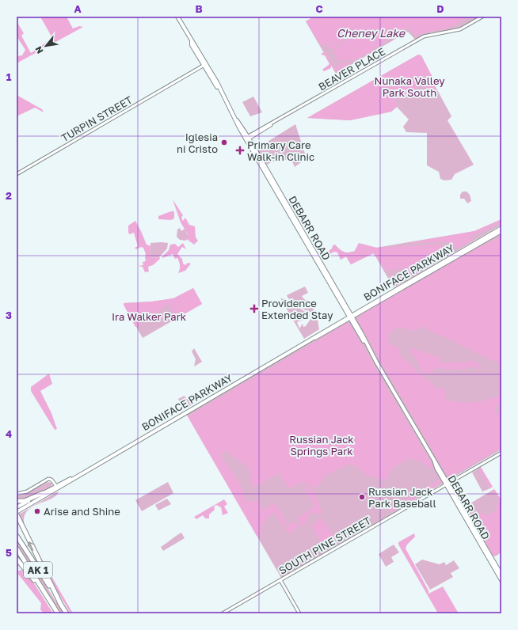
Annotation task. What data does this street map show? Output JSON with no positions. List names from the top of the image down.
{
  "streets": {
    "highway": ["AK 1"],
    "main road": ["DEBARR ROAD", "BONIFACE PARKWAY"],
    "street": ["BEAVER PLACE", "TURPIN STREET", "SOUTH PINE STREET"]
  },
  "crossings": [
    ["BEAVER PLACE", "DEBARR ROAD"],
    ["TURPIN STREET", "DEBARR ROAD"],
    ["DEBARR ROAD", "BONIFACE PARKWAY"],
    ["DEBARR ROAD", "SOUTH PINE STREET"]
  ],
  "water": ["Cheney Lake"],
  "parks": ["Nunaka Valley Park South", "Ira Walker Park", "Russian Jack Springs Park"],
  "places": {
    "other": ["Iglesia ni Cristo", "Russian Jack Park Baseball", "Arise and Shine"],
    "health": ["Primary Care Walk-in Clinic", "Providence Extended Stay"]
  },
  "north": "bottom left",
  "grid": {
    "columns": [
      "A",
      "B",
      "C",
      "D"
    ],
    "rows": [
      "1",
      "2",
      "3",
      "4",
      "5"
    ]
  }
}
